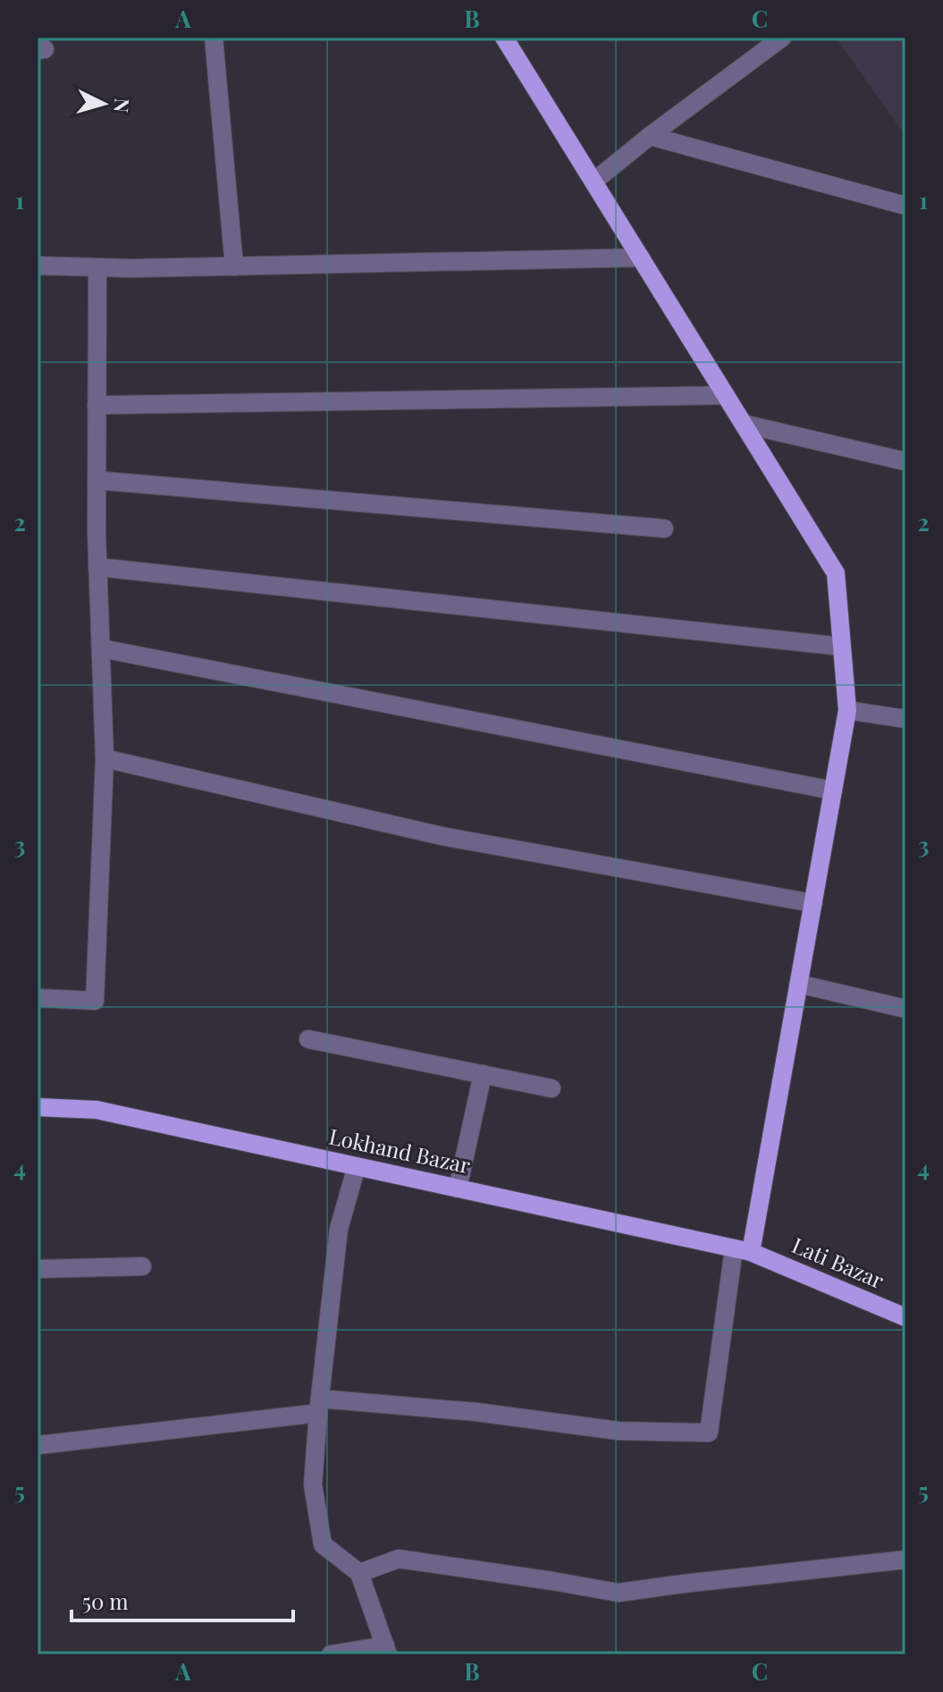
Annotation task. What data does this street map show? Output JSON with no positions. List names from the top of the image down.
{
  "streets": {
    "main road": ["Lokhand Bazar", "Lati Bazar"]
  },
  "crossings": [
    ["Lokhand Bazar", "Lati Bazar"]
  ],
  "scale_bar": "50 m",
  "north": "right",
  "grid": {
    "columns": ["A", "B", "C"],
    "rows": [
      "1",
      "2",
      "3",
      "4",
      "5"
    ]
  }
}
